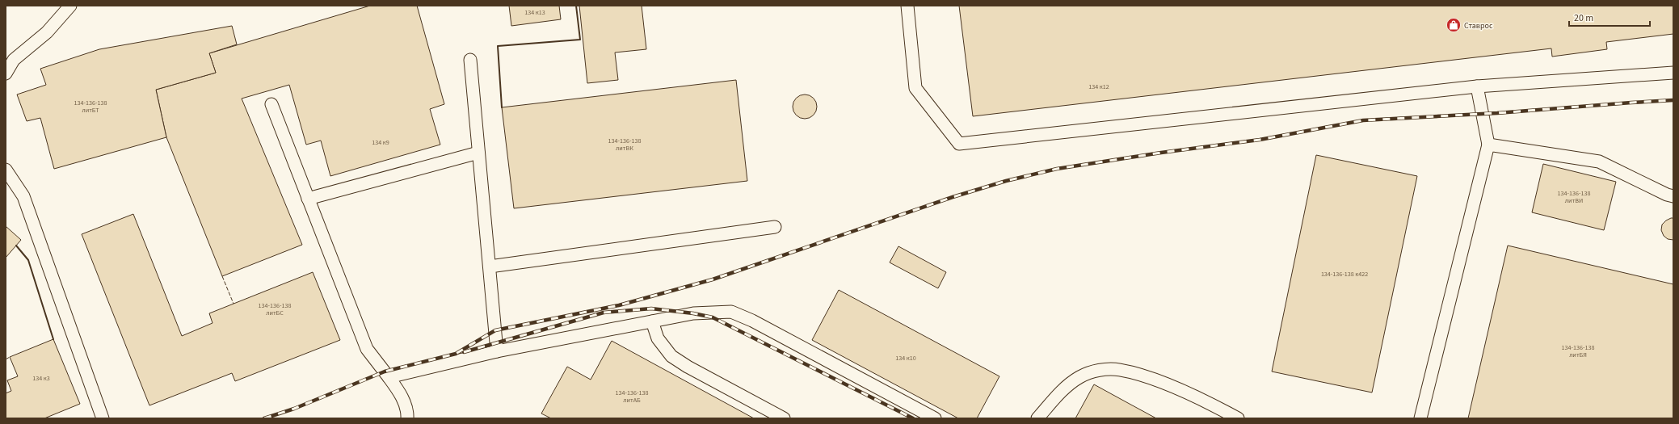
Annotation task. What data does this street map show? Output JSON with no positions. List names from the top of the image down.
{
  "places": {
    "shop": ["Ставрос"]
  },
  "house_numbers": [
    "134 к13",
    "134 к12",
    "134-136-138 литБТ",
    "134-136-138 литВК",
    "134 к9",
    "134-136-138 литВИ",
    "134-136-138 к422",
    "134-136-138 литБС",
    "134-136-138 литБЯ",
    "134 к10",
    "134 к3",
    "134-136-138 литАБ"
  ],
  "scale_bar": "20 m"
}
